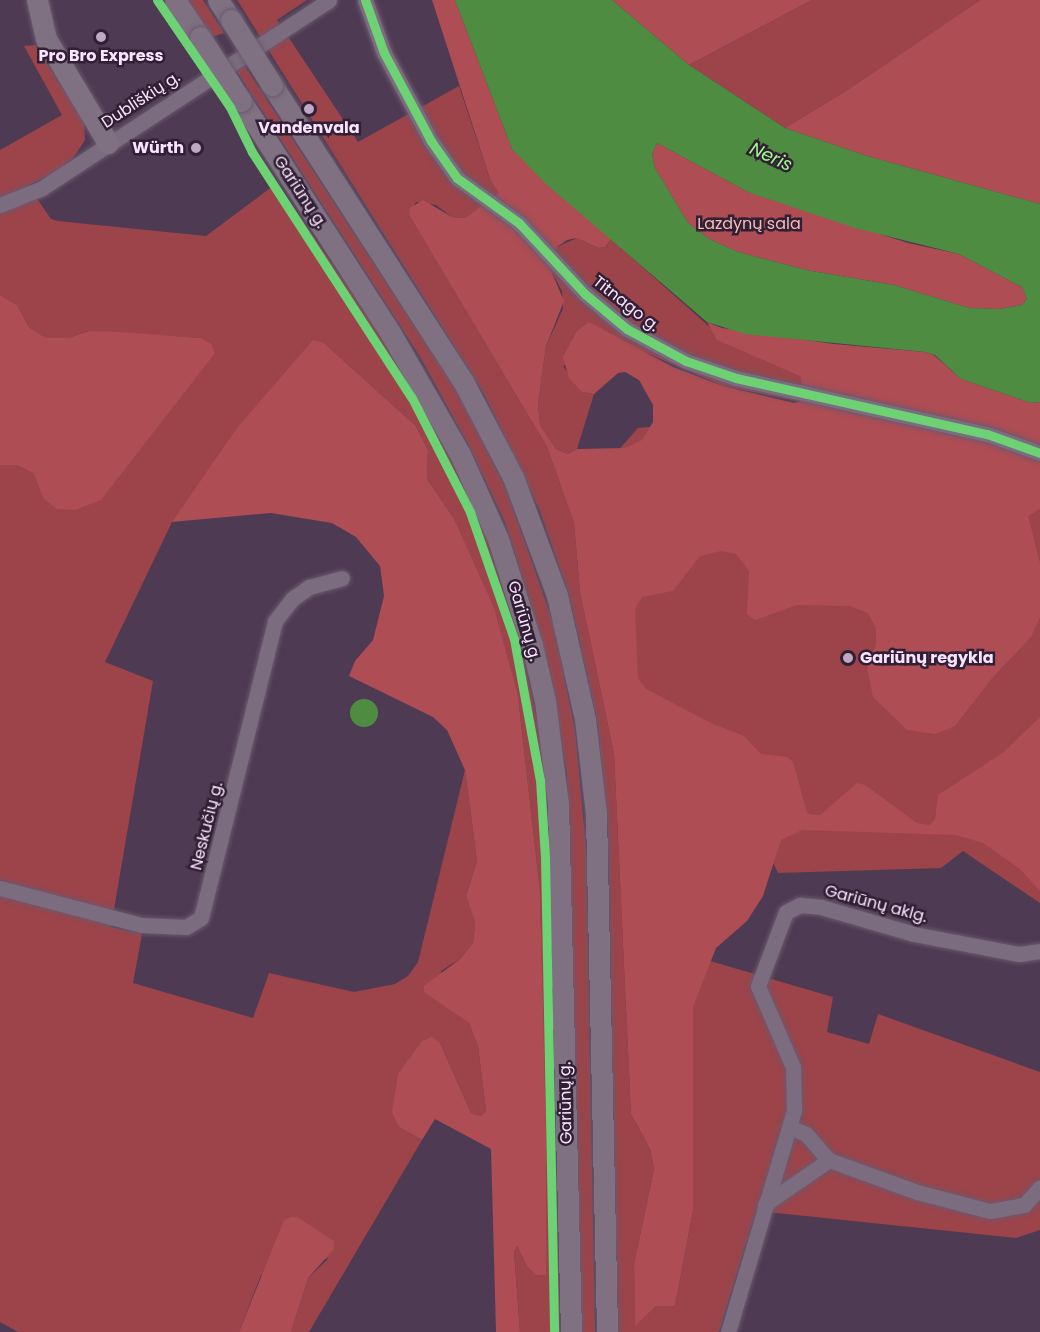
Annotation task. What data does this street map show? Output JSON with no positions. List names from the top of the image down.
{
  "streets": {
    "highway": ["Gariūnų g."],
    "street": [
      "Dubliškių g.",
      "Titnago g.",
      "Neskučių g.",
      "Gariūnų aklg."
    ]
  },
  "water": ["Neris"],
  "parks": ["Lazdynų sala"],
  "places": [
    "Pro Bro Express",
    "Vandenvala",
    "Würth",
    "Gariūnų regykla"
  ]
}
